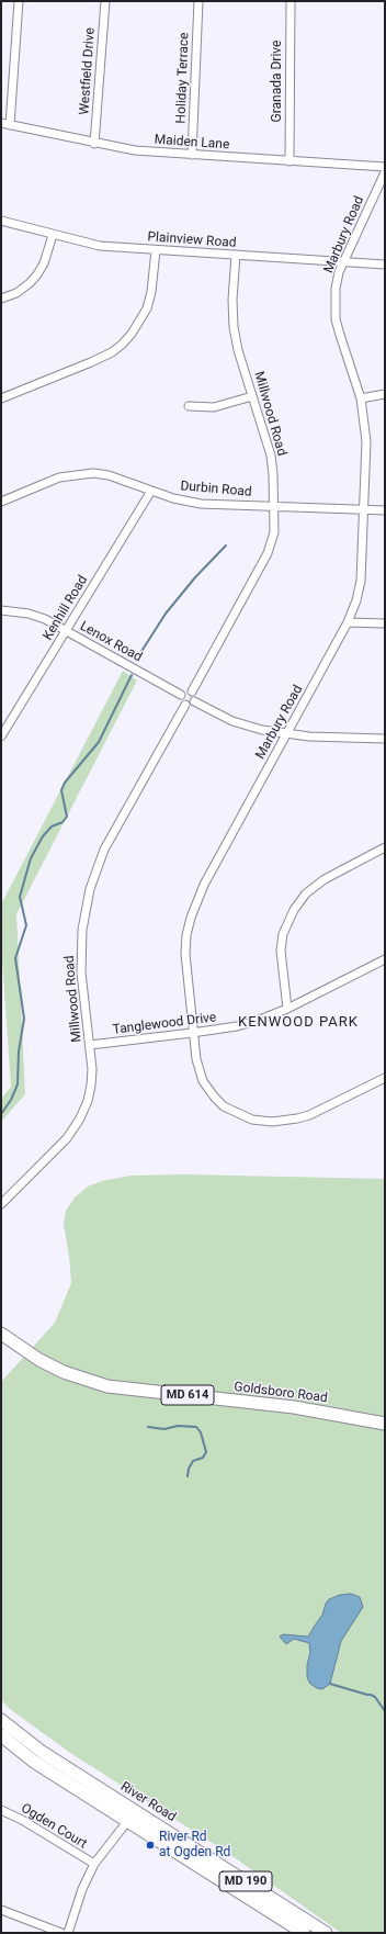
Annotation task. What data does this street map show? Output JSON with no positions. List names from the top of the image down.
{
  "streets": {
    "main road": [
      "Goldsboro Road",
      "MD 614",
      "River Road",
      "MD 190"
    ],
    "street": [
      "Westfield Drive",
      "Holiday Terrace",
      "Granada Drive",
      "Maiden Lane",
      "Marbury Road",
      "Plainview Road",
      "Millwood Road",
      "Durbin Road",
      "Kenhill Road",
      "Lenox Road",
      "Tanglewood Drive",
      "Ogden Court"
    ]
  },
  "crossings": [
    ["Westfield Drive", "Maiden Lane"],
    ["Holiday Terrace", "Maiden Lane"],
    ["Granada Drive", "Maiden Lane"],
    ["Marbury Road", "Plainview Road"],
    ["Marbury Road", "Durbin Road"],
    ["Marbury Road", "Tanglewood Drive"],
    ["Plainview Road", "Millwood Road"],
    ["Millwood Road", "Durbin Road"],
    ["Millwood Road", "Lenox Road"],
    ["Millwood Road", "Tanglewood Drive"],
    ["Durbin Road", "Kenhill Road"],
    ["Kenhill Road", "Lenox Road"]
  ],
  "districts": ["KENWOOD PARK"],
  "places": ["River Rd at Ogden Rd"]
}
